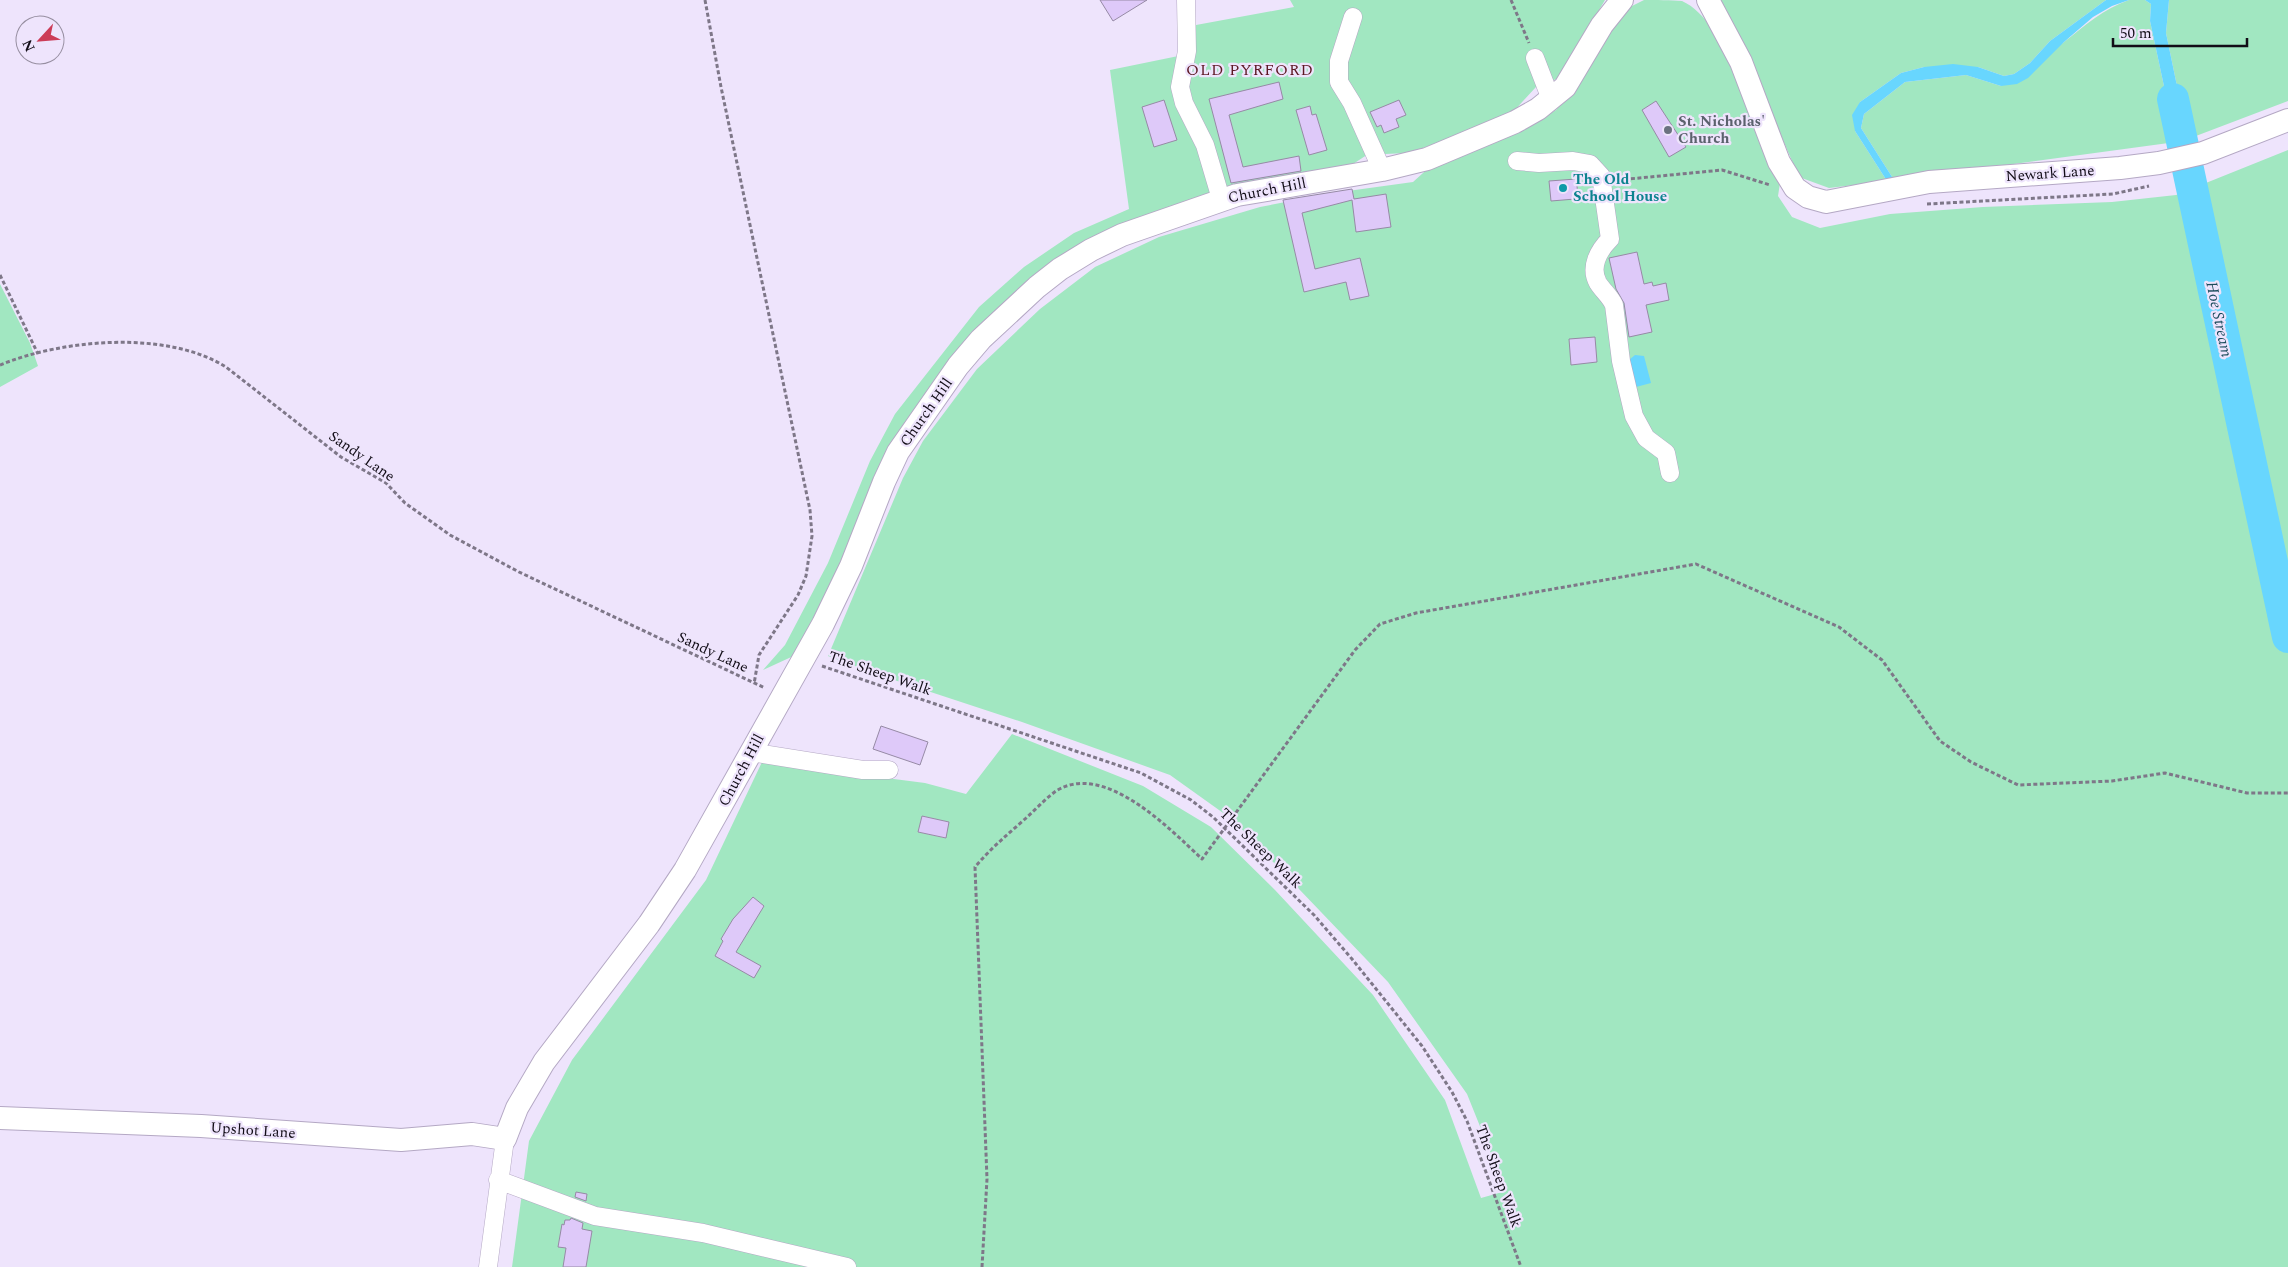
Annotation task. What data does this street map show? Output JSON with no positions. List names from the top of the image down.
{
  "streets": {
    "main road": ["Newark Lane", "Church Hill", "Upshot Lane"],
    "path": ["Sandy Lane", "The Sheep Walk"]
  },
  "crossings": [
    ["Church Hill", "The Sheep Walk"],
    ["Church Hill", "Upshot Lane"]
  ],
  "districts": ["OLD PYRFORD"],
  "water": ["Hoe Stream"],
  "places": ["St. Nicholas' Church", "The Old School House"],
  "scale_bar": "50 m",
  "north": "bottom left"
}
